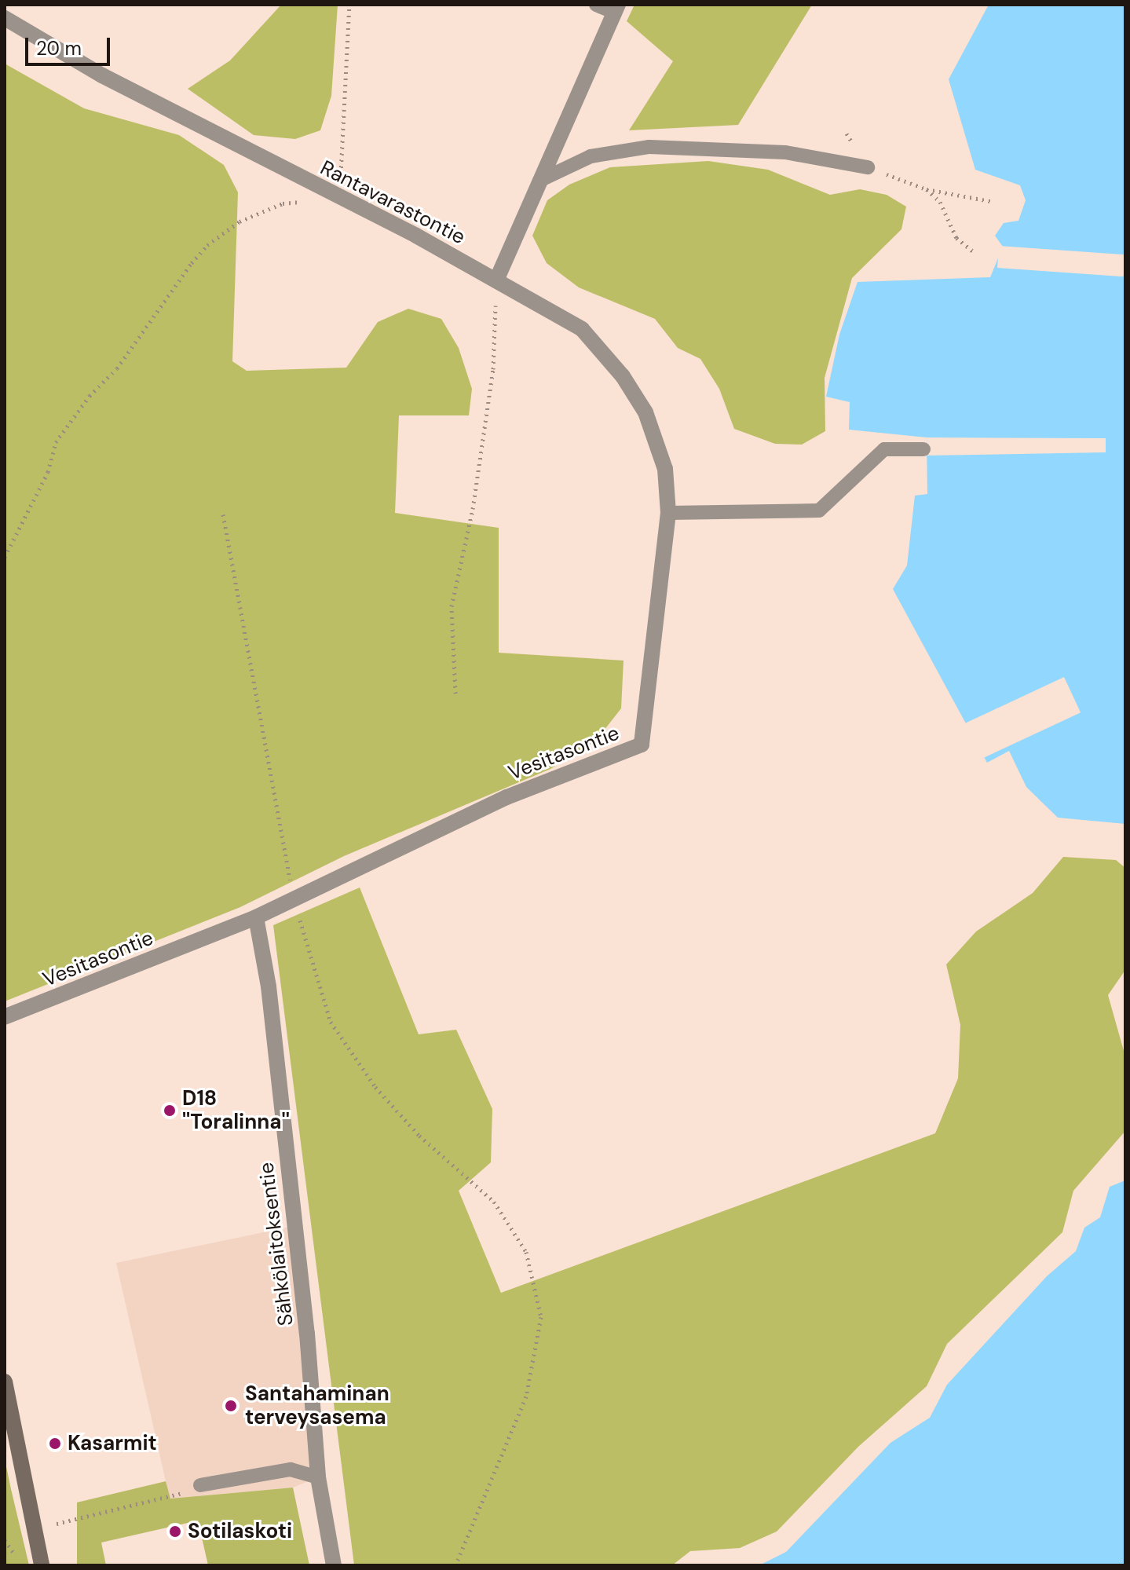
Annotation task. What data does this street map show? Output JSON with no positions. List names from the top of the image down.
{
  "streets": {
    "street": ["Rantavarastontie", "Vesitasontie", "Sähkölaitoksentie"]
  },
  "crossings": [
    ["Rantavarastontie", "Vesitasontie"],
    ["Vesitasontie", "Sähkölaitoksentie"]
  ],
  "places": [
    "D18 ''Toralinna''",
    "Santahaminan terveysasema",
    "Kasarmit",
    "Sotilaskoti"
  ],
  "scale_bar": "20 m"
}
